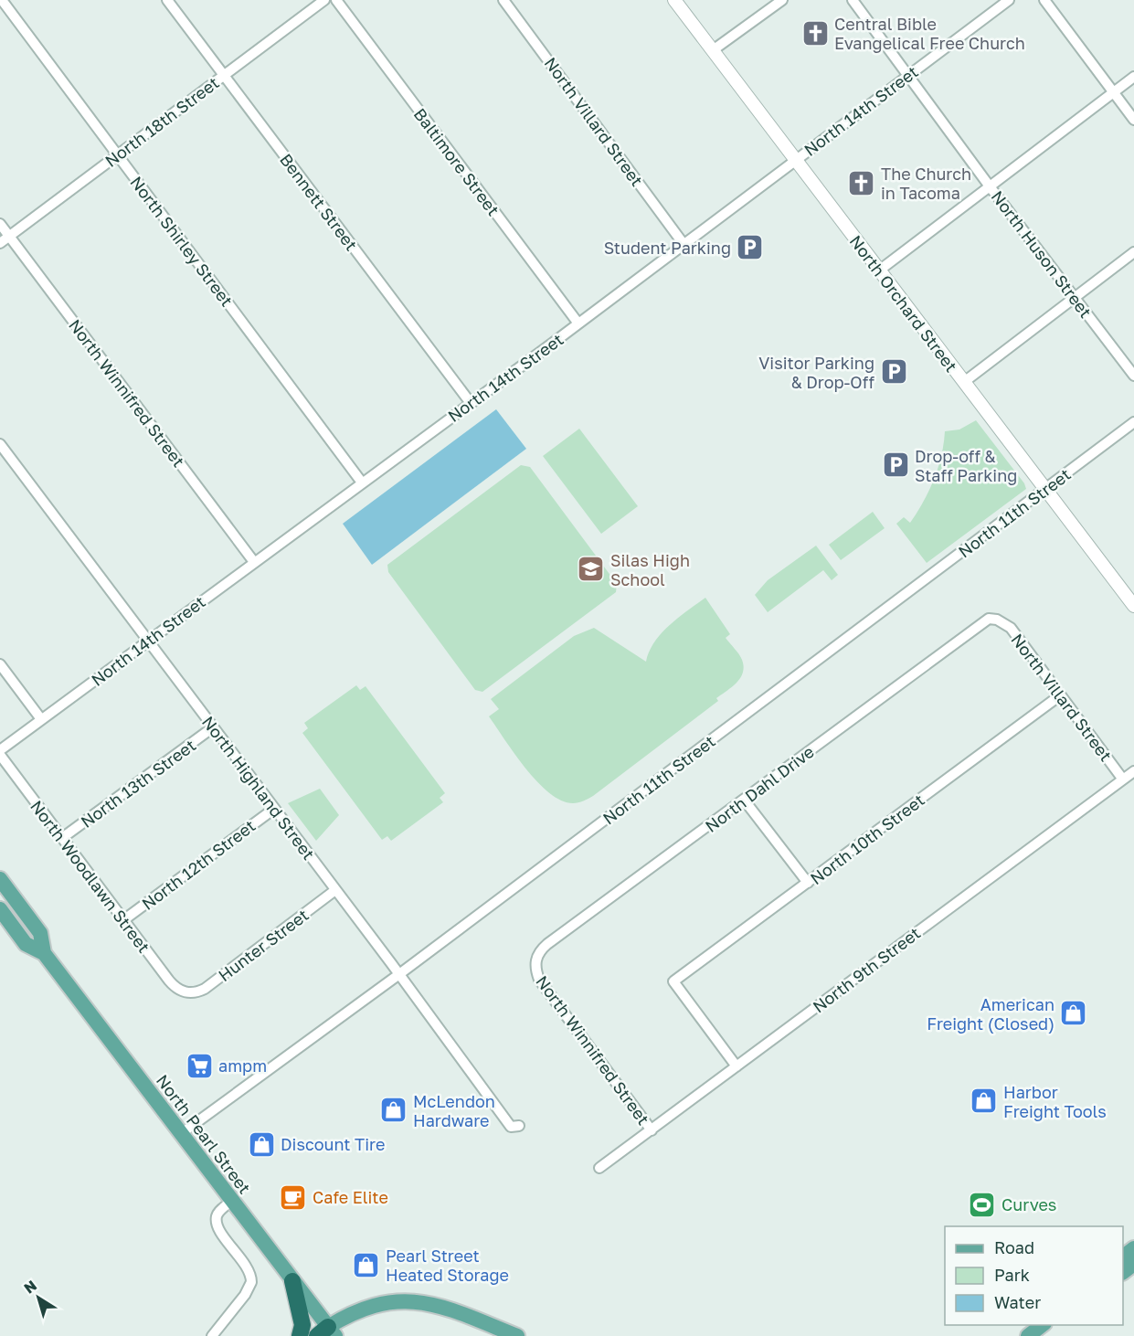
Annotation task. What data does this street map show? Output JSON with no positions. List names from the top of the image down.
{
  "streets": {
    "main road": ["North Pearl Street"],
    "street": [
      "North 14th Street",
      "North 18th Street",
      "North Villard Street",
      "Baltimore Street",
      "Bennett Street",
      "North Shirley Street",
      "North Huson Street",
      "North Orchard Street",
      "North Winnifred Street",
      "North 11th Street",
      "North 13th Street",
      "North Highland Street",
      "North Dahl Drive",
      "North 10th Street",
      "North 12th Street",
      "North Woodlawn Street",
      "Hunter Street",
      "North 9th Street"
    ]
  },
  "crossings": [
    ["North 14th Street", "North Villard Street"],
    ["North 14th Street", "Baltimore Street"],
    ["North 14th Street", "Bennett Street"],
    ["North 14th Street", "North Shirley Street"],
    ["North 14th Street", "North Huson Street"],
    ["North 14th Street", "North Orchard Street"],
    ["North 14th Street", "North Winnifred Street"],
    ["North 14th Street", "North Highland Street"],
    ["North 18th Street", "Bennett Street"],
    ["North 18th Street", "North Shirley Street"],
    ["North 18th Street", "North Winnifred Street"],
    ["North Villard Street", "North Dahl Drive"],
    ["North Villard Street", "North 10th Street"],
    ["North Villard Street", "North 9th Street"],
    ["North Orchard Street", "North 11th Street"],
    ["North Winnifred Street", "North Dahl Drive"],
    ["North Winnifred Street", "North 9th Street"],
    ["North 11th Street", "North Highland Street"],
    ["North 11th Street", "North Pearl Street"],
    ["North 13th Street", "North Highland Street"],
    ["North 13th Street", "North Woodlawn Street"],
    ["North Highland Street", "North 12th Street"],
    ["North Highland Street", "Hunter Street"],
    ["North 10th Street", "North 9th Street"],
    ["North 12th Street", "North Woodlawn Street"],
    ["North Woodlawn Street", "Hunter Street"]
  ],
  "places": {
    "church": ["Central Bible Evangelical Free Church", "The Church in Tacoma"],
    "parking": ["Student Parking", "Visitor Parking & Drop-Off", "Drop-off & Staff Parking"],
    "school or university": ["Silas High School"],
    "shop": [
      "American Freight (Closed)",
      "Harbor Freight Tools",
      "McLendon Hardware",
      "Discount Tire",
      "Pearl Street Heated Storage"
    ],
    "supermarket": ["ampm"],
    "cafe": ["Cafe Elite"],
    "sports": ["Curves"]
  },
  "legend": ["Road", "Park", "Water"],
  "north": "top left"
}
